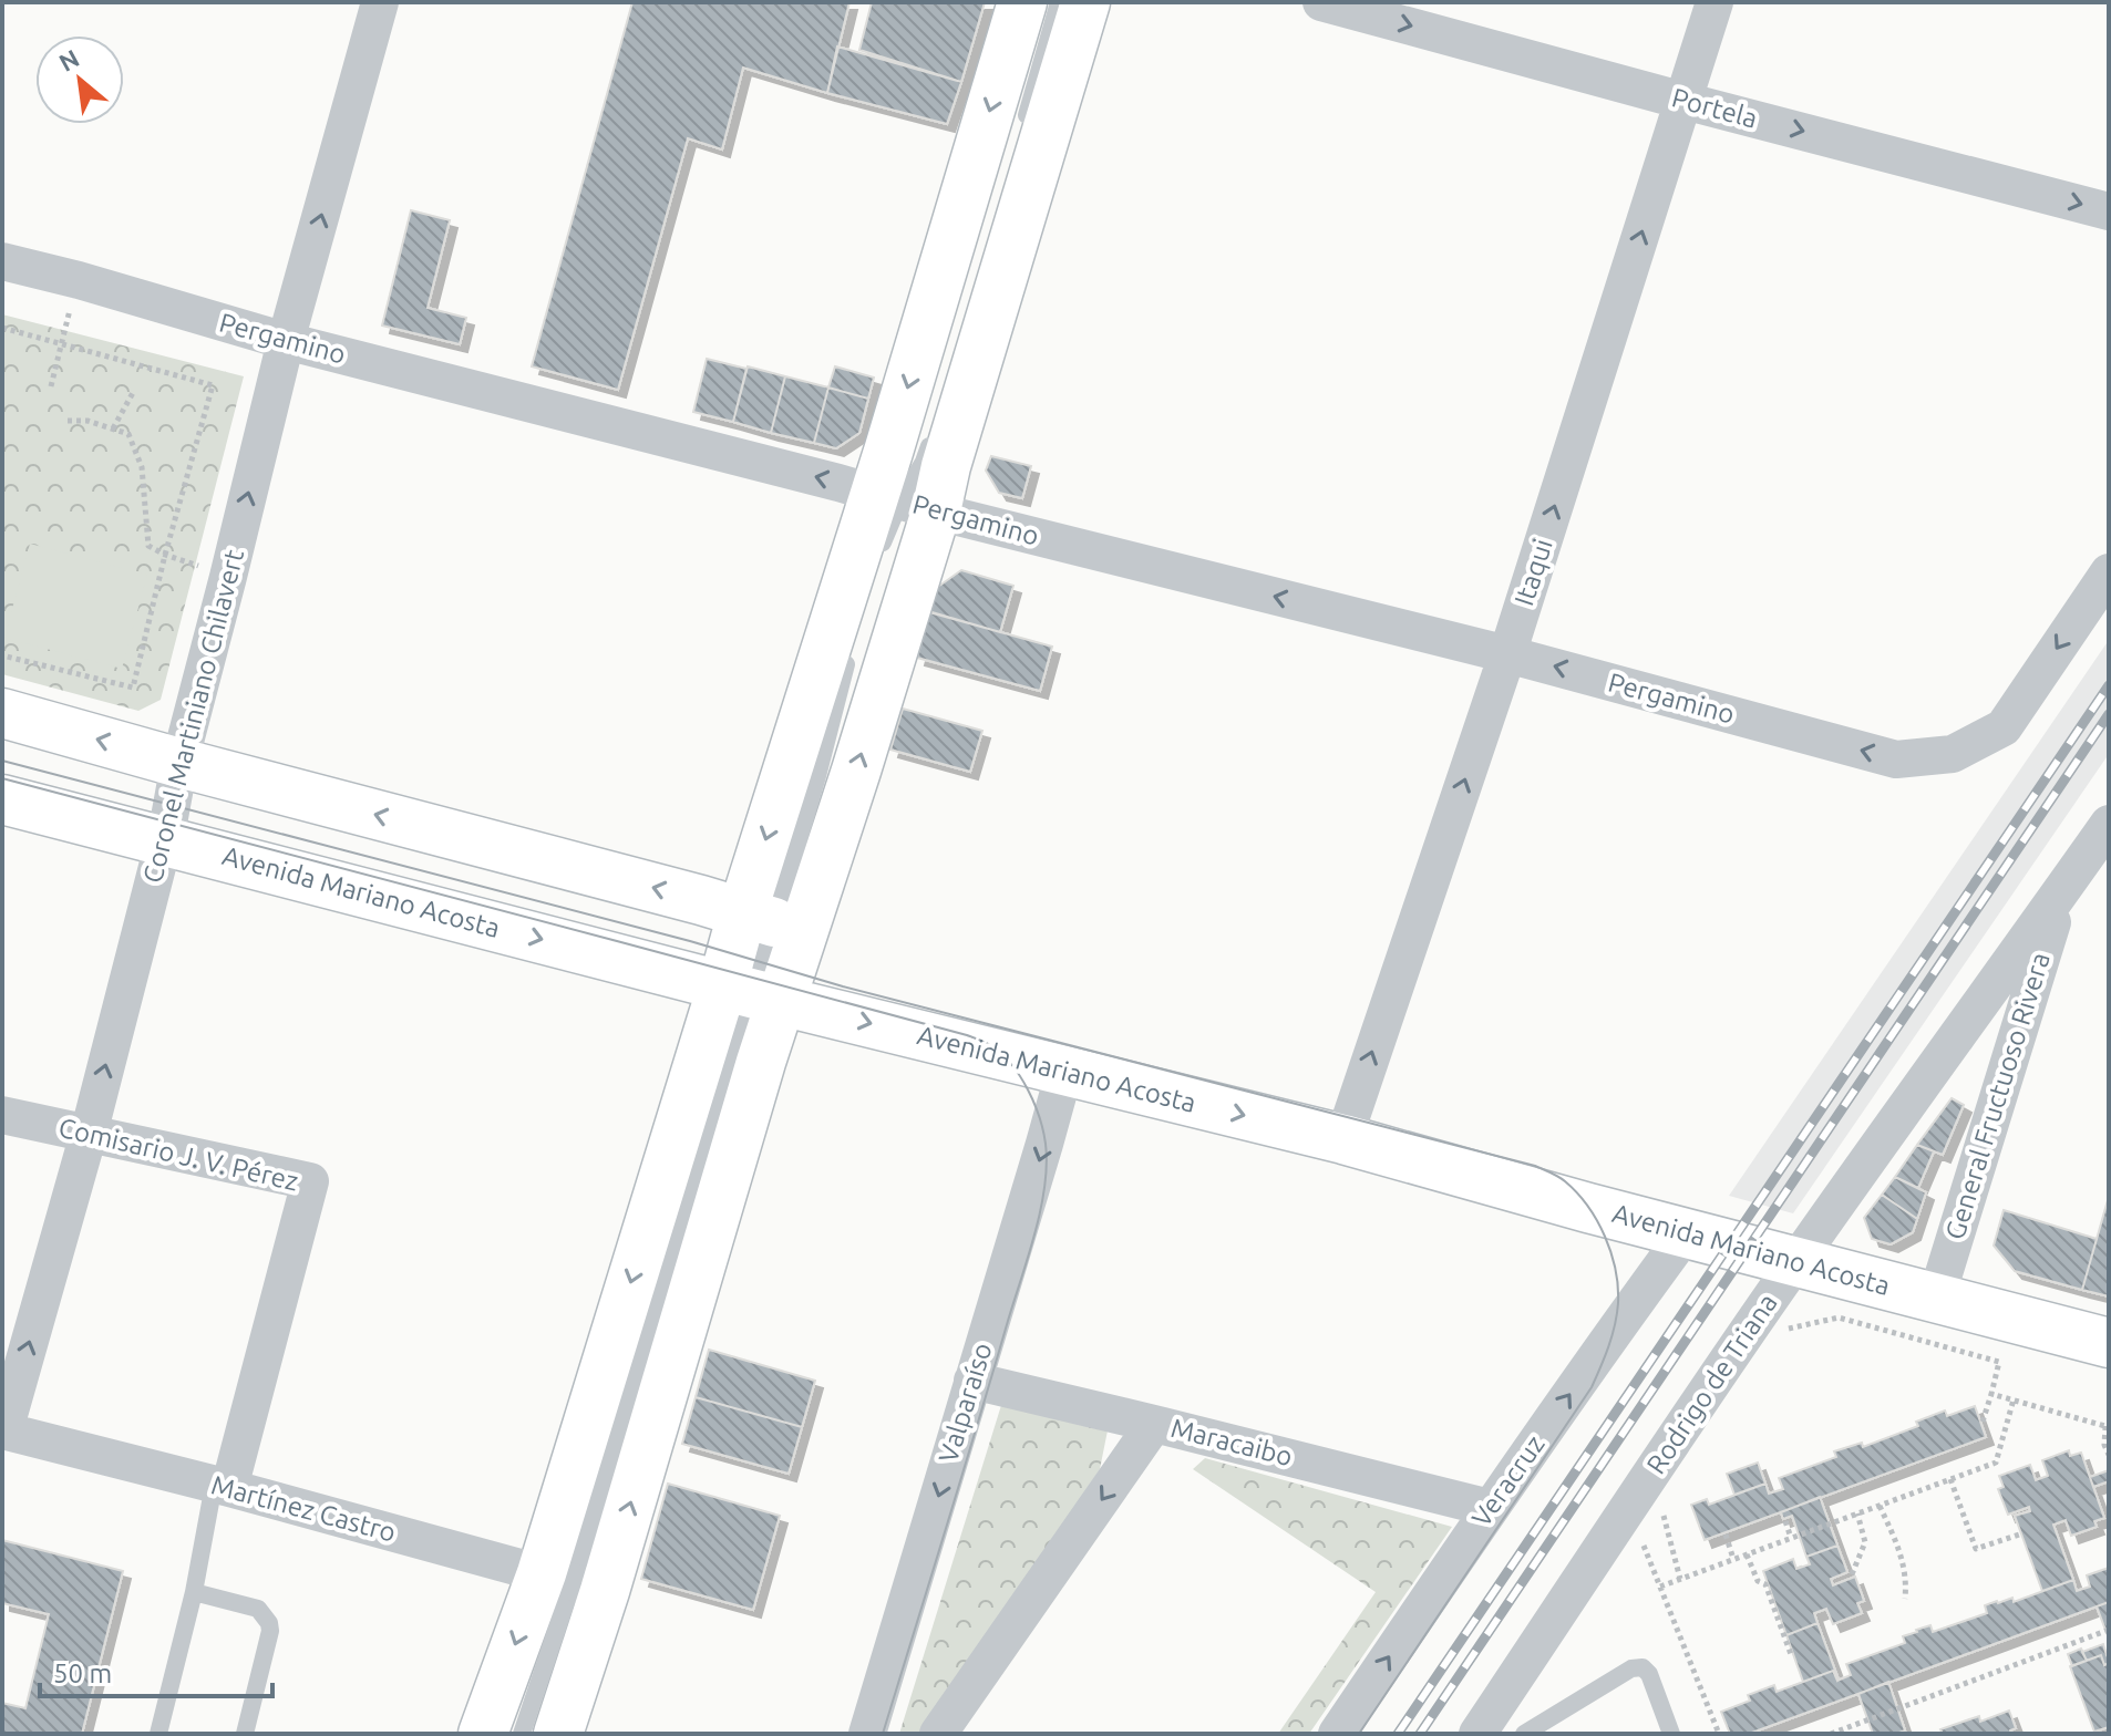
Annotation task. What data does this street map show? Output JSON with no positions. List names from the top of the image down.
{
  "streets": {
    "main road": ["Avenida Mariano Acosta"],
    "street": [
      "Portela",
      "Pergamino",
      "Itaqui",
      "Coronel Martiniano Chilavert",
      "General Fructuoso Rivera",
      "Comisario J. V. Pérez",
      "Rodrigo de Triana",
      "Valparaíso",
      "Maracaibo",
      "Veracruz",
      "Martínez Castro"
    ]
  },
  "crossings": [
    ["Portela", "Itaqui"],
    ["Pergamino", "Itaqui"],
    ["Pergamino", "Coronel Martiniano Chilavert"],
    ["Itaqui", "Avenida Mariano Acosta"],
    ["Coronel Martiniano Chilavert", "Avenida Mariano Acosta"],
    ["Coronel Martiniano Chilavert", "Comisario J. V. Pérez"],
    ["Coronel Martiniano Chilavert", "Martínez Castro"],
    ["Avenida Mariano Acosta", "General Fructuoso Rivera"],
    ["Avenida Mariano Acosta", "Rodrigo de Triana"],
    ["Avenida Mariano Acosta", "Valparaíso"],
    ["Avenida Mariano Acosta", "Veracruz"],
    ["General Fructuoso Rivera", "Rodrigo de Triana"],
    ["Comisario J. V. Pérez", "Martínez Castro"],
    ["Valparaíso", "Maracaibo"],
    ["Maracaibo", "Veracruz"]
  ],
  "one_way": [
    "Portela",
    "Pergamino",
    "Itaqui",
    "Coronel Martiniano Chilavert",
    "Veracruz"
  ],
  "scale_bar": "50 m",
  "north": "top left"
}
